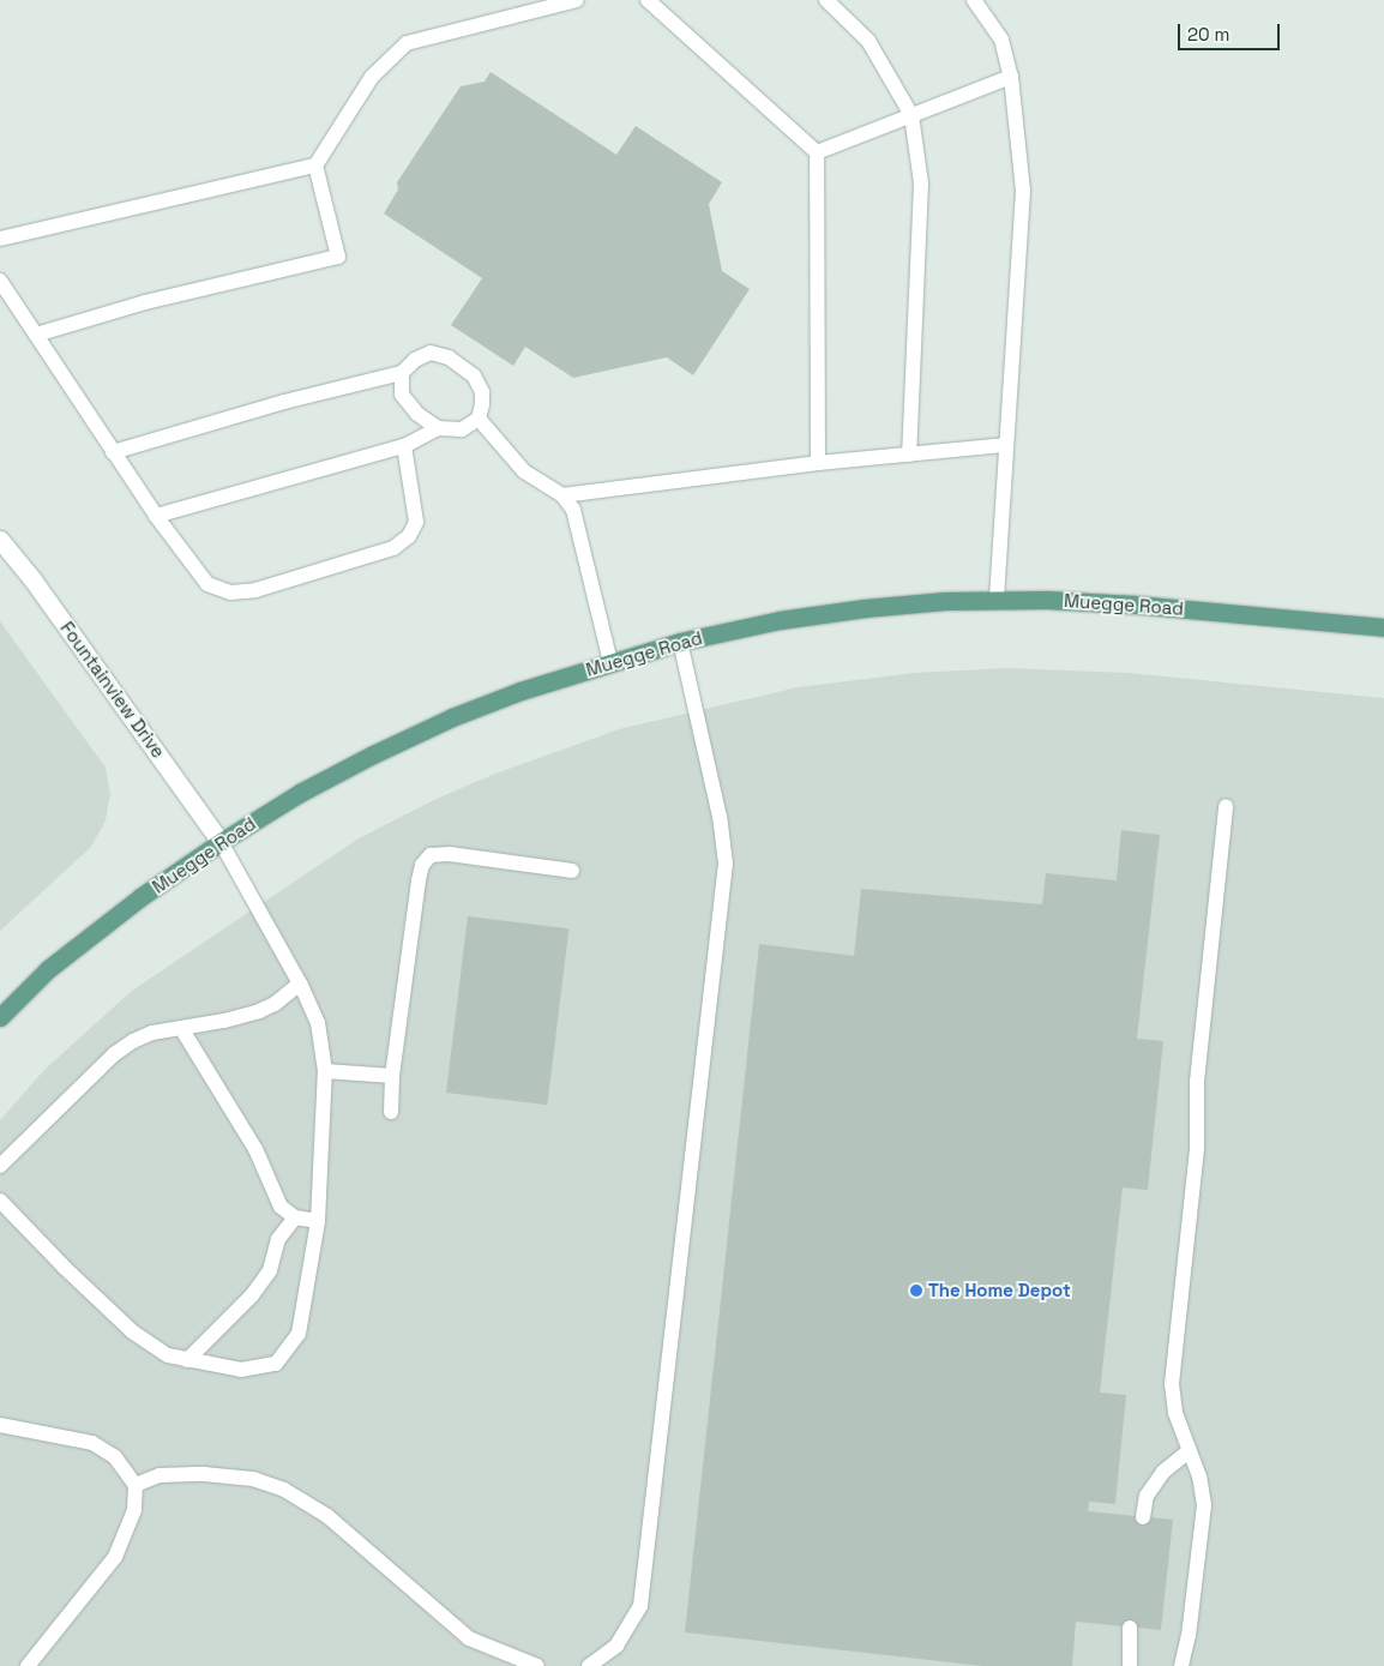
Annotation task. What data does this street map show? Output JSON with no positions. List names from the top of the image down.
{
  "streets": {
    "main road": ["Muegge Road"],
    "street": ["Fountainview Drive"]
  },
  "crossings": [
    ["Muegge Road", "Fountainview Drive"]
  ],
  "places": ["The Home Depot"],
  "scale_bar": "20 m"
}
